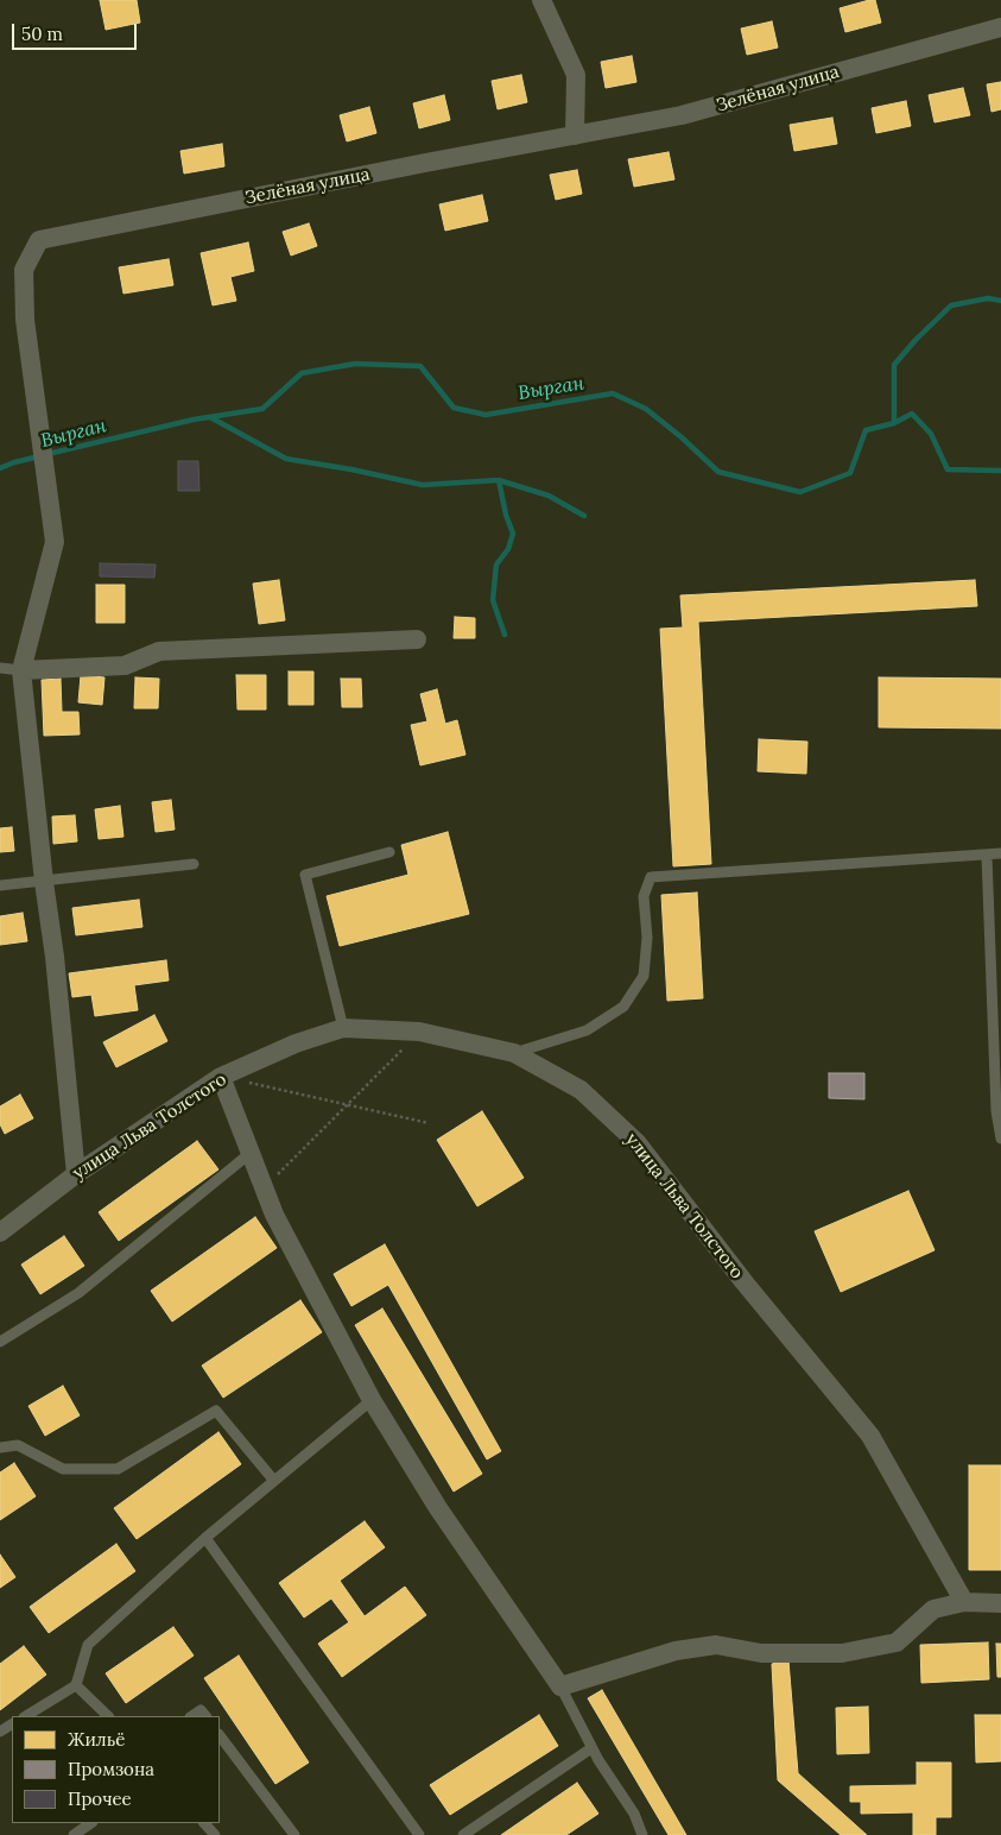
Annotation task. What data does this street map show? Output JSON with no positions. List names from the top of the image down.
{
  "streets": {
    "street": ["Зелёная улица", "улица Льва Толстого"]
  },
  "water": ["Вырган"],
  "legend": ["Жильё", "Промзона", "Прочее"],
  "scale_bar": "50 m"
}
